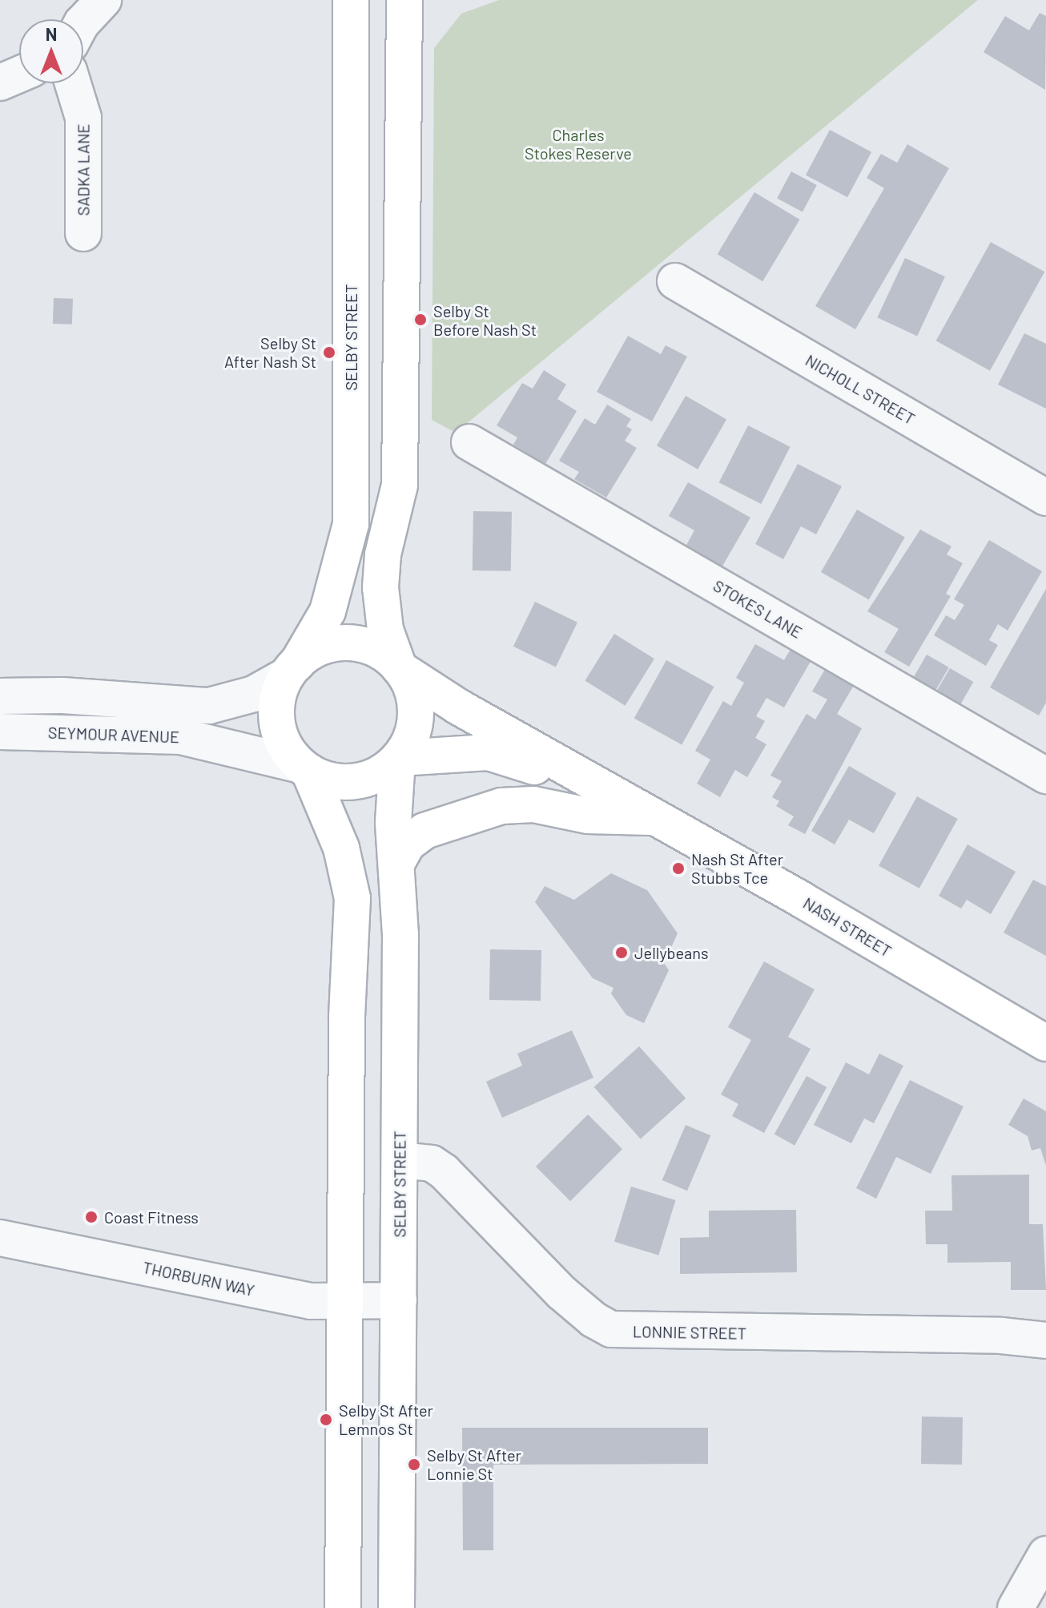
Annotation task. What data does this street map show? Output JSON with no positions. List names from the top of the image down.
{
  "streets": {
    "main road": ["SELBY STREET", "NASH STREET"],
    "street": [
      "SADKA LANE",
      "NICHOLL STREET",
      "STOKES LANE",
      "SEYMOUR AVENUE",
      "THORBURN WAY",
      "LONNIE STREET"
    ]
  },
  "crossings": [
    ["SELBY STREET", "SEYMOUR AVENUE"],
    ["SELBY STREET", "NASH STREET"],
    ["SELBY STREET", "THORBURN WAY"],
    ["SELBY STREET", "LONNIE STREET"],
    ["SEYMOUR AVENUE", "NASH STREET"]
  ],
  "parks": ["Charles Stokes Reserve"],
  "places": [
    "Selby St Before Nash St",
    "Selby St After Nash St",
    "Nash St After Stubbs Tce",
    "Jellybeans",
    "Coast Fitness",
    "Selby St After Lemnos St",
    "Selby St After Lonnie St"
  ],
  "north": "top"
}
